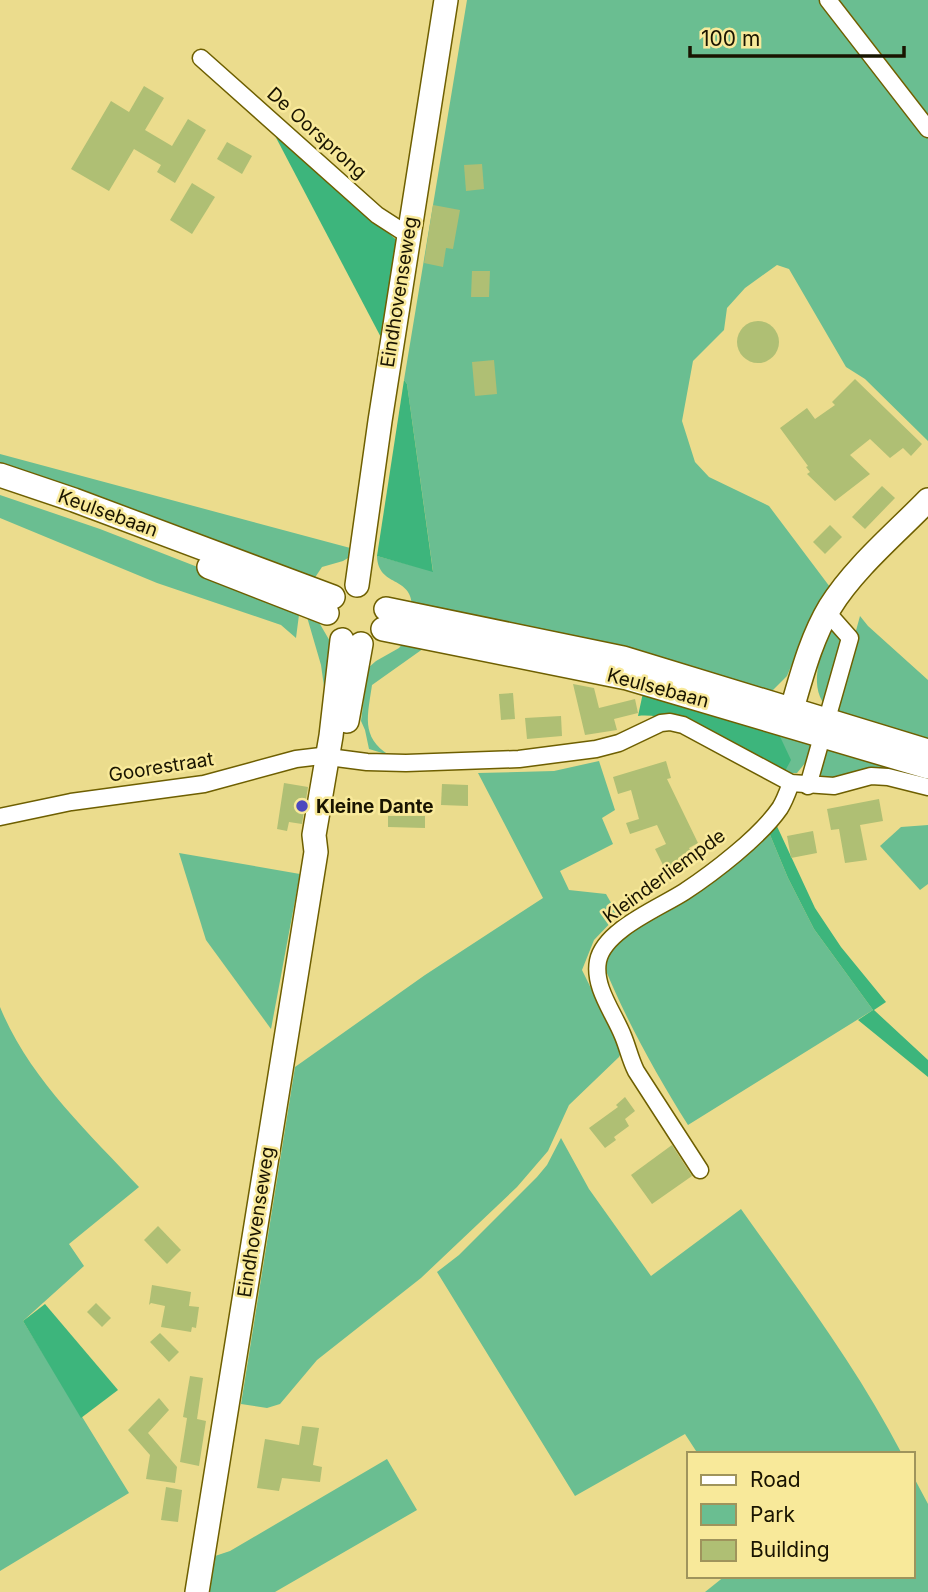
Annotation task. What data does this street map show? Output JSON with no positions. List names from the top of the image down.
{
  "streets": {
    "main road": ["Eindhovenseweg", "Keulsebaan"],
    "street": ["De Oorsprong", "Goorestraat", "Kleinderliempde"]
  },
  "crossings": [
    ["De Oorsprong", "Eindhovenseweg"],
    ["Eindhovenseweg", "Keulsebaan"],
    ["Eindhovenseweg", "Goorestraat"]
  ],
  "places": ["Kleine Dante"],
  "legend": ["Road", "Park", "Building"],
  "scale_bar": "100 m"
}
